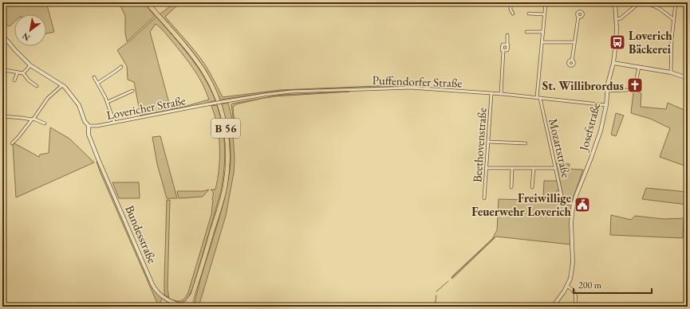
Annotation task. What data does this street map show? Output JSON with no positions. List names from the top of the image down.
{
  "streets": {
    "main road": ["B 56"],
    "street": [
      "Puffendorfer Straße",
      "Lovericher Straße",
      "Josefstraße",
      "Beethovenstraße",
      "Mozartstraße",
      "Bundesstraße"
    ]
  },
  "crossings": [
    ["Puffendorfer Straße", "Lovericher Straße"],
    ["Puffendorfer Straße", "Josefstraße"],
    ["Puffendorfer Straße", "Beethovenstraße"],
    ["Puffendorfer Straße", "Mozartstraße"],
    ["Lovericher Straße", "Bundesstraße"],
    ["Josefstraße", "Mozartstraße"]
  ],
  "places": {
    "bus stop": ["Loverich Bäckerei"],
    "church": ["St. Willibrordus"],
    "public building": ["Freiwillige Feuerwehr Loverich"]
  },
  "scale_bar": "200 m",
  "north": "bottom left"
}
